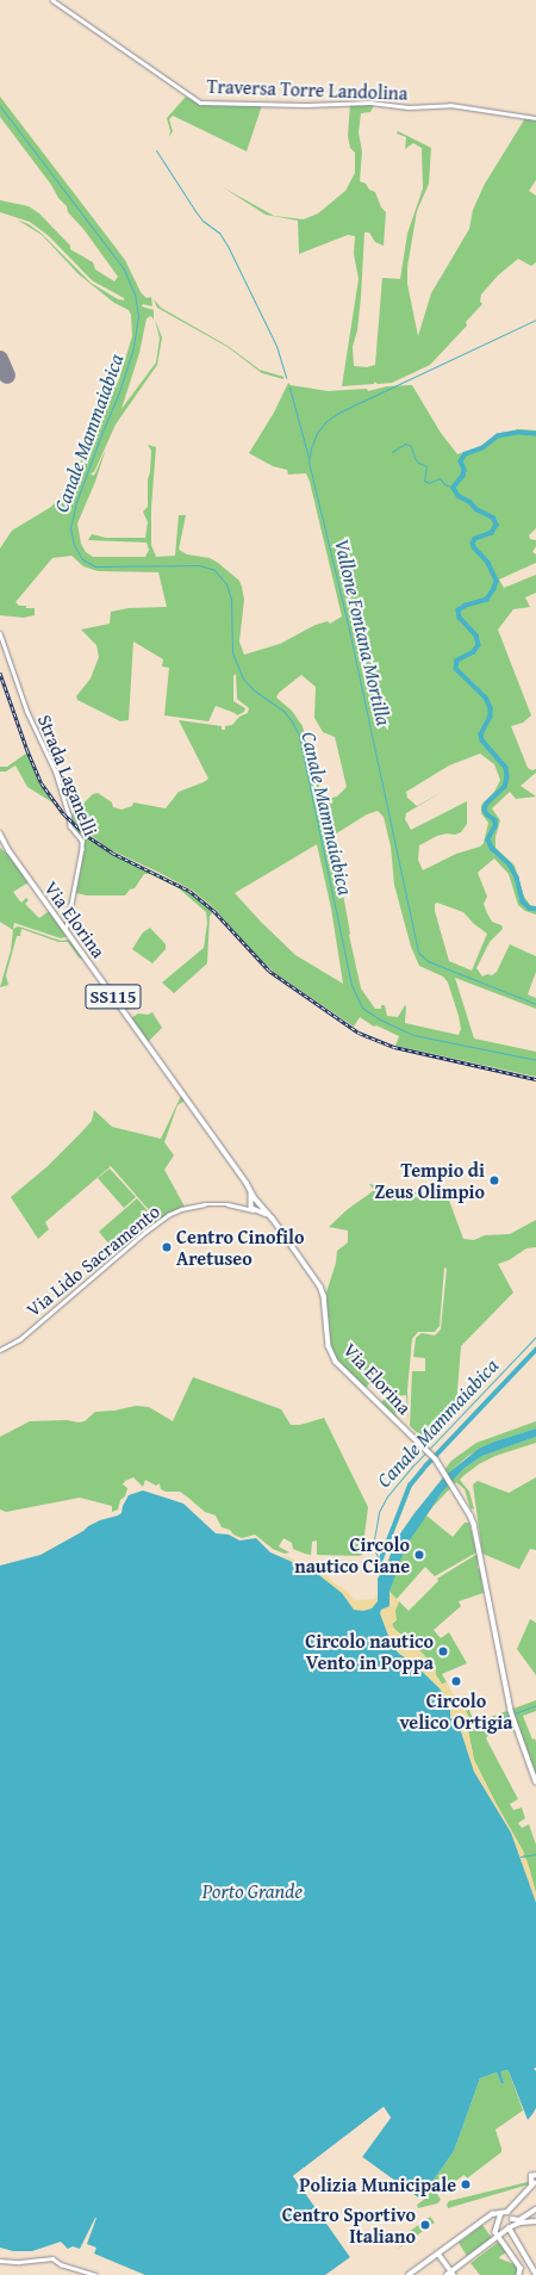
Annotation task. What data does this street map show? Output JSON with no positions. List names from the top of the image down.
{
  "streets": {
    "main road": ["Via Elorina", "SS115"],
    "street": ["Traversa Torre Landolina", "Strada Laganelli", "Via Lido Sacramento"]
  },
  "crossings": [
    ["Strada Laganelli", "Via Elorina"]
  ],
  "water": ["Canale Mammaiabica", "Vallone Fontana Mortilla", "Porto Grande"],
  "places": [
    "Tempio di Zeus Olimpio",
    "Centro Cinofilo Aretuseo",
    "Circolo nautico Ciane",
    "Circolo nautico Vento in Poppa",
    "Circolo velico Ortigia",
    "Polizia Municipale",
    "Centro Sportivo Italiano"
  ]
}
